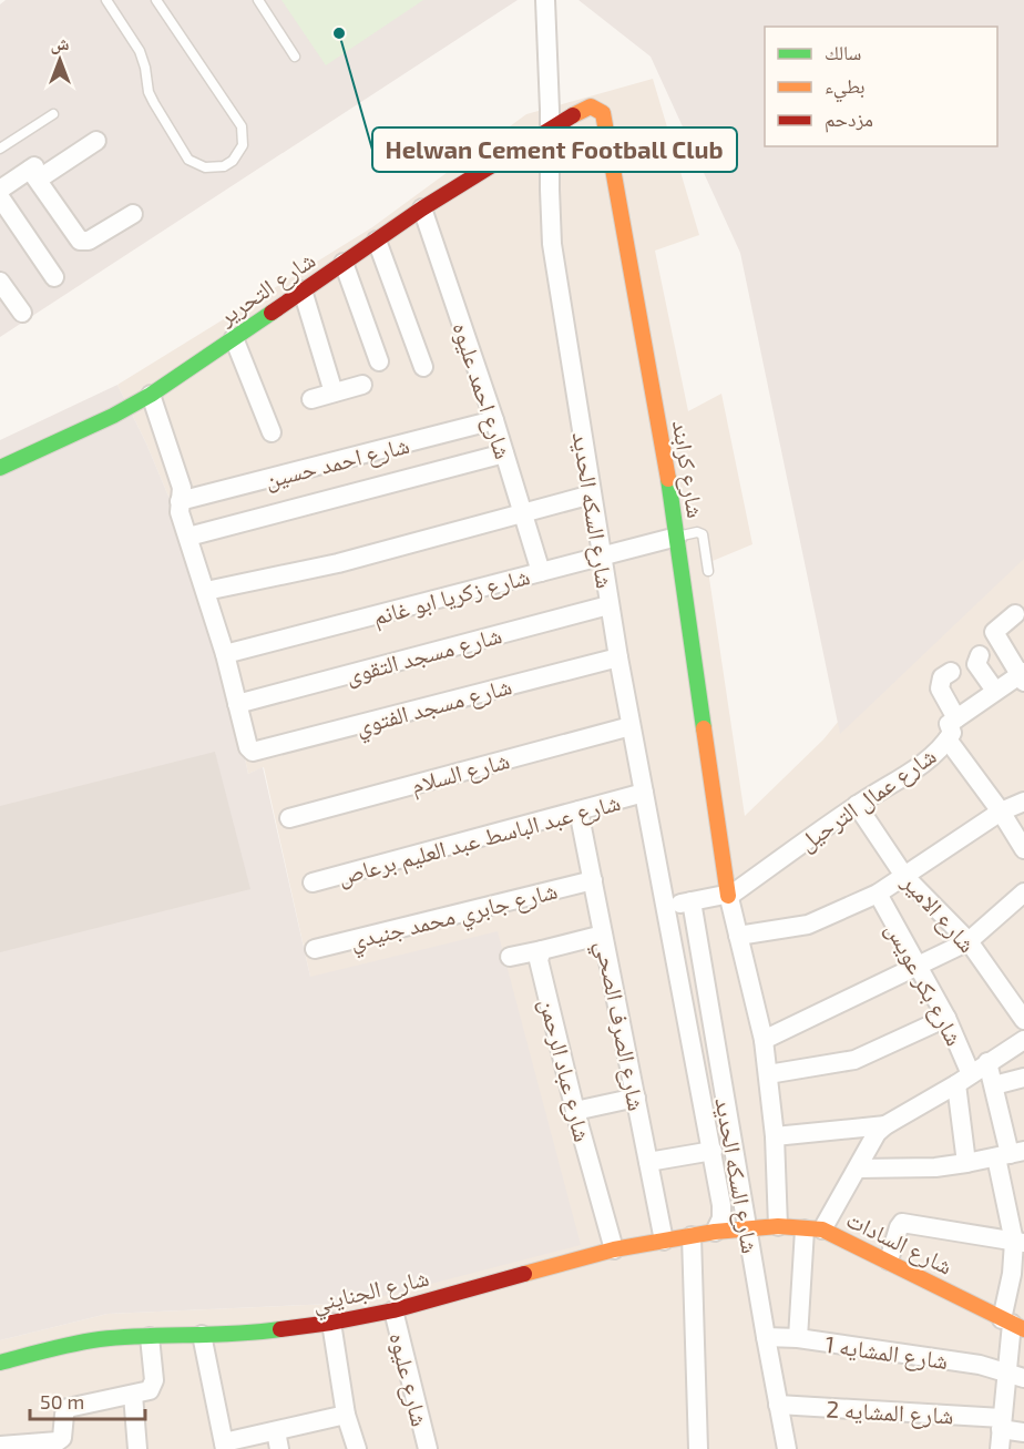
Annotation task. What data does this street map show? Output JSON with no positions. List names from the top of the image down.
{
  "streets": {
    "street": [
      "شارع التحرير",
      "شارع احمد عليوه",
      "شارع احمد حسين",
      "شارع كرابند",
      "شارع السكه الحديد",
      "شارع زكريا ابو غانم",
      "شارع مسجد التقوى",
      "شارع مسجد الفتوي",
      "شارع السلام",
      "شارع عمال الترحيل",
      "شارع عبد الباسط عبد العليم برعاص",
      "شارع الامير",
      "شارع جابري محمد جنيدي",
      "شارع بكر عويس",
      "شارع الصرف الصحي",
      "شارع عباد الرحمن",
      "شارع السادات",
      "شارع الجنايني",
      "شارع المشايه 1",
      "شارع عليوه",
      "شارع المشايه 2"
    ]
  },
  "crossings": [
    ["شارع التحرير", "شارع احمد عليوه"],
    ["شارع التحرير", "شارع كرابند"],
    ["شارع التحرير", "شارع السكه الحديد"],
    ["شارع احمد عليوه", "شارع احمد حسين"],
    ["شارع احمد عليوه", "شارع زكريا ابو غانم"],
    ["شارع كرابند", "شارع السكه الحديد"],
    ["شارع كرابند", "شارع زكريا ابو غانم"],
    ["شارع كرابند", "شارع عمال الترحيل"],
    ["شارع السكه الحديد", "شارع زكريا ابو غانم"],
    ["شارع السكه الحديد", "شارع مسجد التقوى"],
    ["شارع السكه الحديد", "شارع مسجد الفتوي"],
    ["شارع السكه الحديد", "شارع السلام"],
    ["شارع السكه الحديد", "شارع عمال الترحيل"],
    ["شارع السكه الحديد", "شارع عبد الباسط عبد العليم برعاص"],
    ["شارع السكه الحديد", "شارع السادات"],
    ["شارع السكه الحديد", "شارع الجنايني"],
    ["شارع السكه الحديد", "شارع المشايه 1"],
    ["شارع السكه الحديد", "شارع المشايه 2"],
    ["شارع مسجد التقوى", "شارع مسجد الفتوي"],
    ["شارع عمال الترحيل", "شارع الامير"],
    ["شارع عبد الباسط عبد العليم برعاص", "شارع الصرف الصحي"],
    ["شارع جابري محمد جنيدي", "شارع الصرف الصحي"],
    ["شارع الصرف الصحي", "شارع الجنايني"],
    ["شارع عباد الرحمن", "شارع الجنايني"],
    ["شارع السادات", "شارع الجنايني"],
    ["شارع الجنايني", "شارع عليوه"]
  ],
  "places": ["Helwan Cement Football Club"],
  "legend": ["سالك", "بطيء", "مزدحم"],
  "scale_bar": "50 m",
  "north": "top"
}
